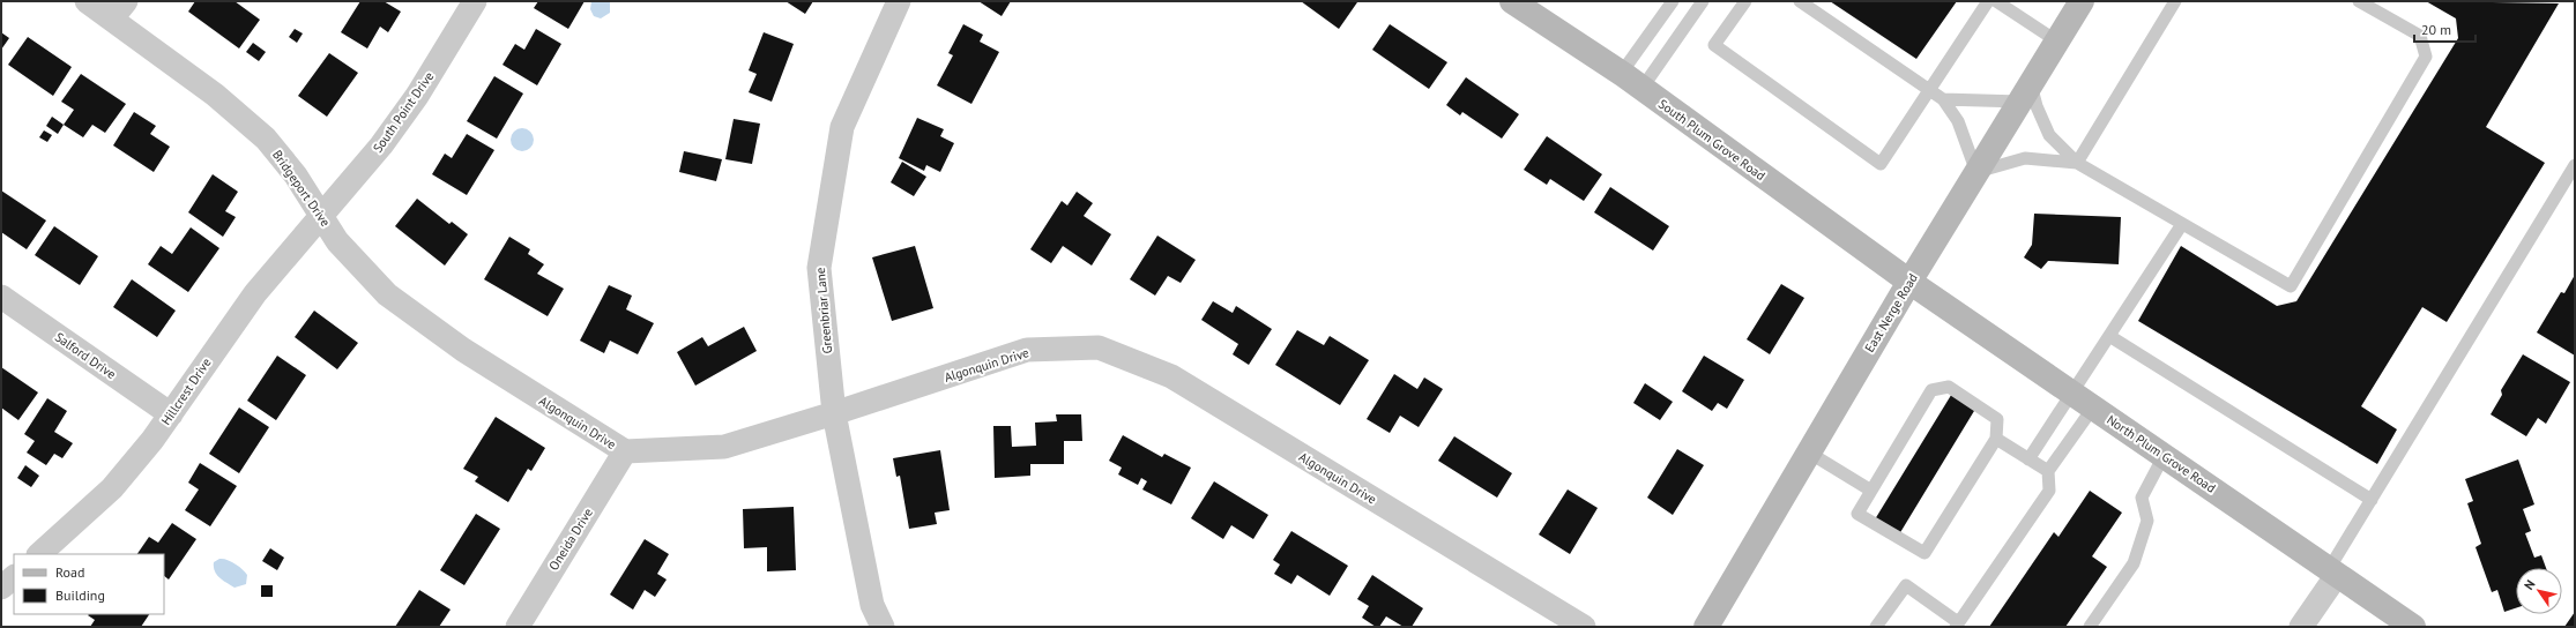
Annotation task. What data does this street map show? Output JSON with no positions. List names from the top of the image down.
{
  "streets": {
    "street": [
      "South Point Drive",
      "South Plum Grove Road",
      "Bridgeport Drive",
      "Greenbriar Lane",
      "East Nerge Road",
      "Salford Drive",
      "Algonquin Drive",
      "Hillcrest Drive",
      "North Plum Grove Road",
      "Oneida Drive"
    ]
  },
  "crossings": [
    ["South Point Drive", "Bridgeport Drive"],
    ["South Point Drive", "Hillcrest Drive"],
    ["South Plum Grove Road", "East Nerge Road"],
    ["South Plum Grove Road", "North Plum Grove Road"],
    ["Bridgeport Drive", "Algonquin Drive"],
    ["Bridgeport Drive", "Hillcrest Drive"],
    ["Greenbriar Lane", "Algonquin Drive"],
    ["East Nerge Road", "North Plum Grove Road"],
    ["Salford Drive", "Hillcrest Drive"],
    ["Algonquin Drive", "Oneida Drive"]
  ],
  "legend": ["Road", "Building"],
  "scale_bar": "20 m",
  "north": "top left"
}
